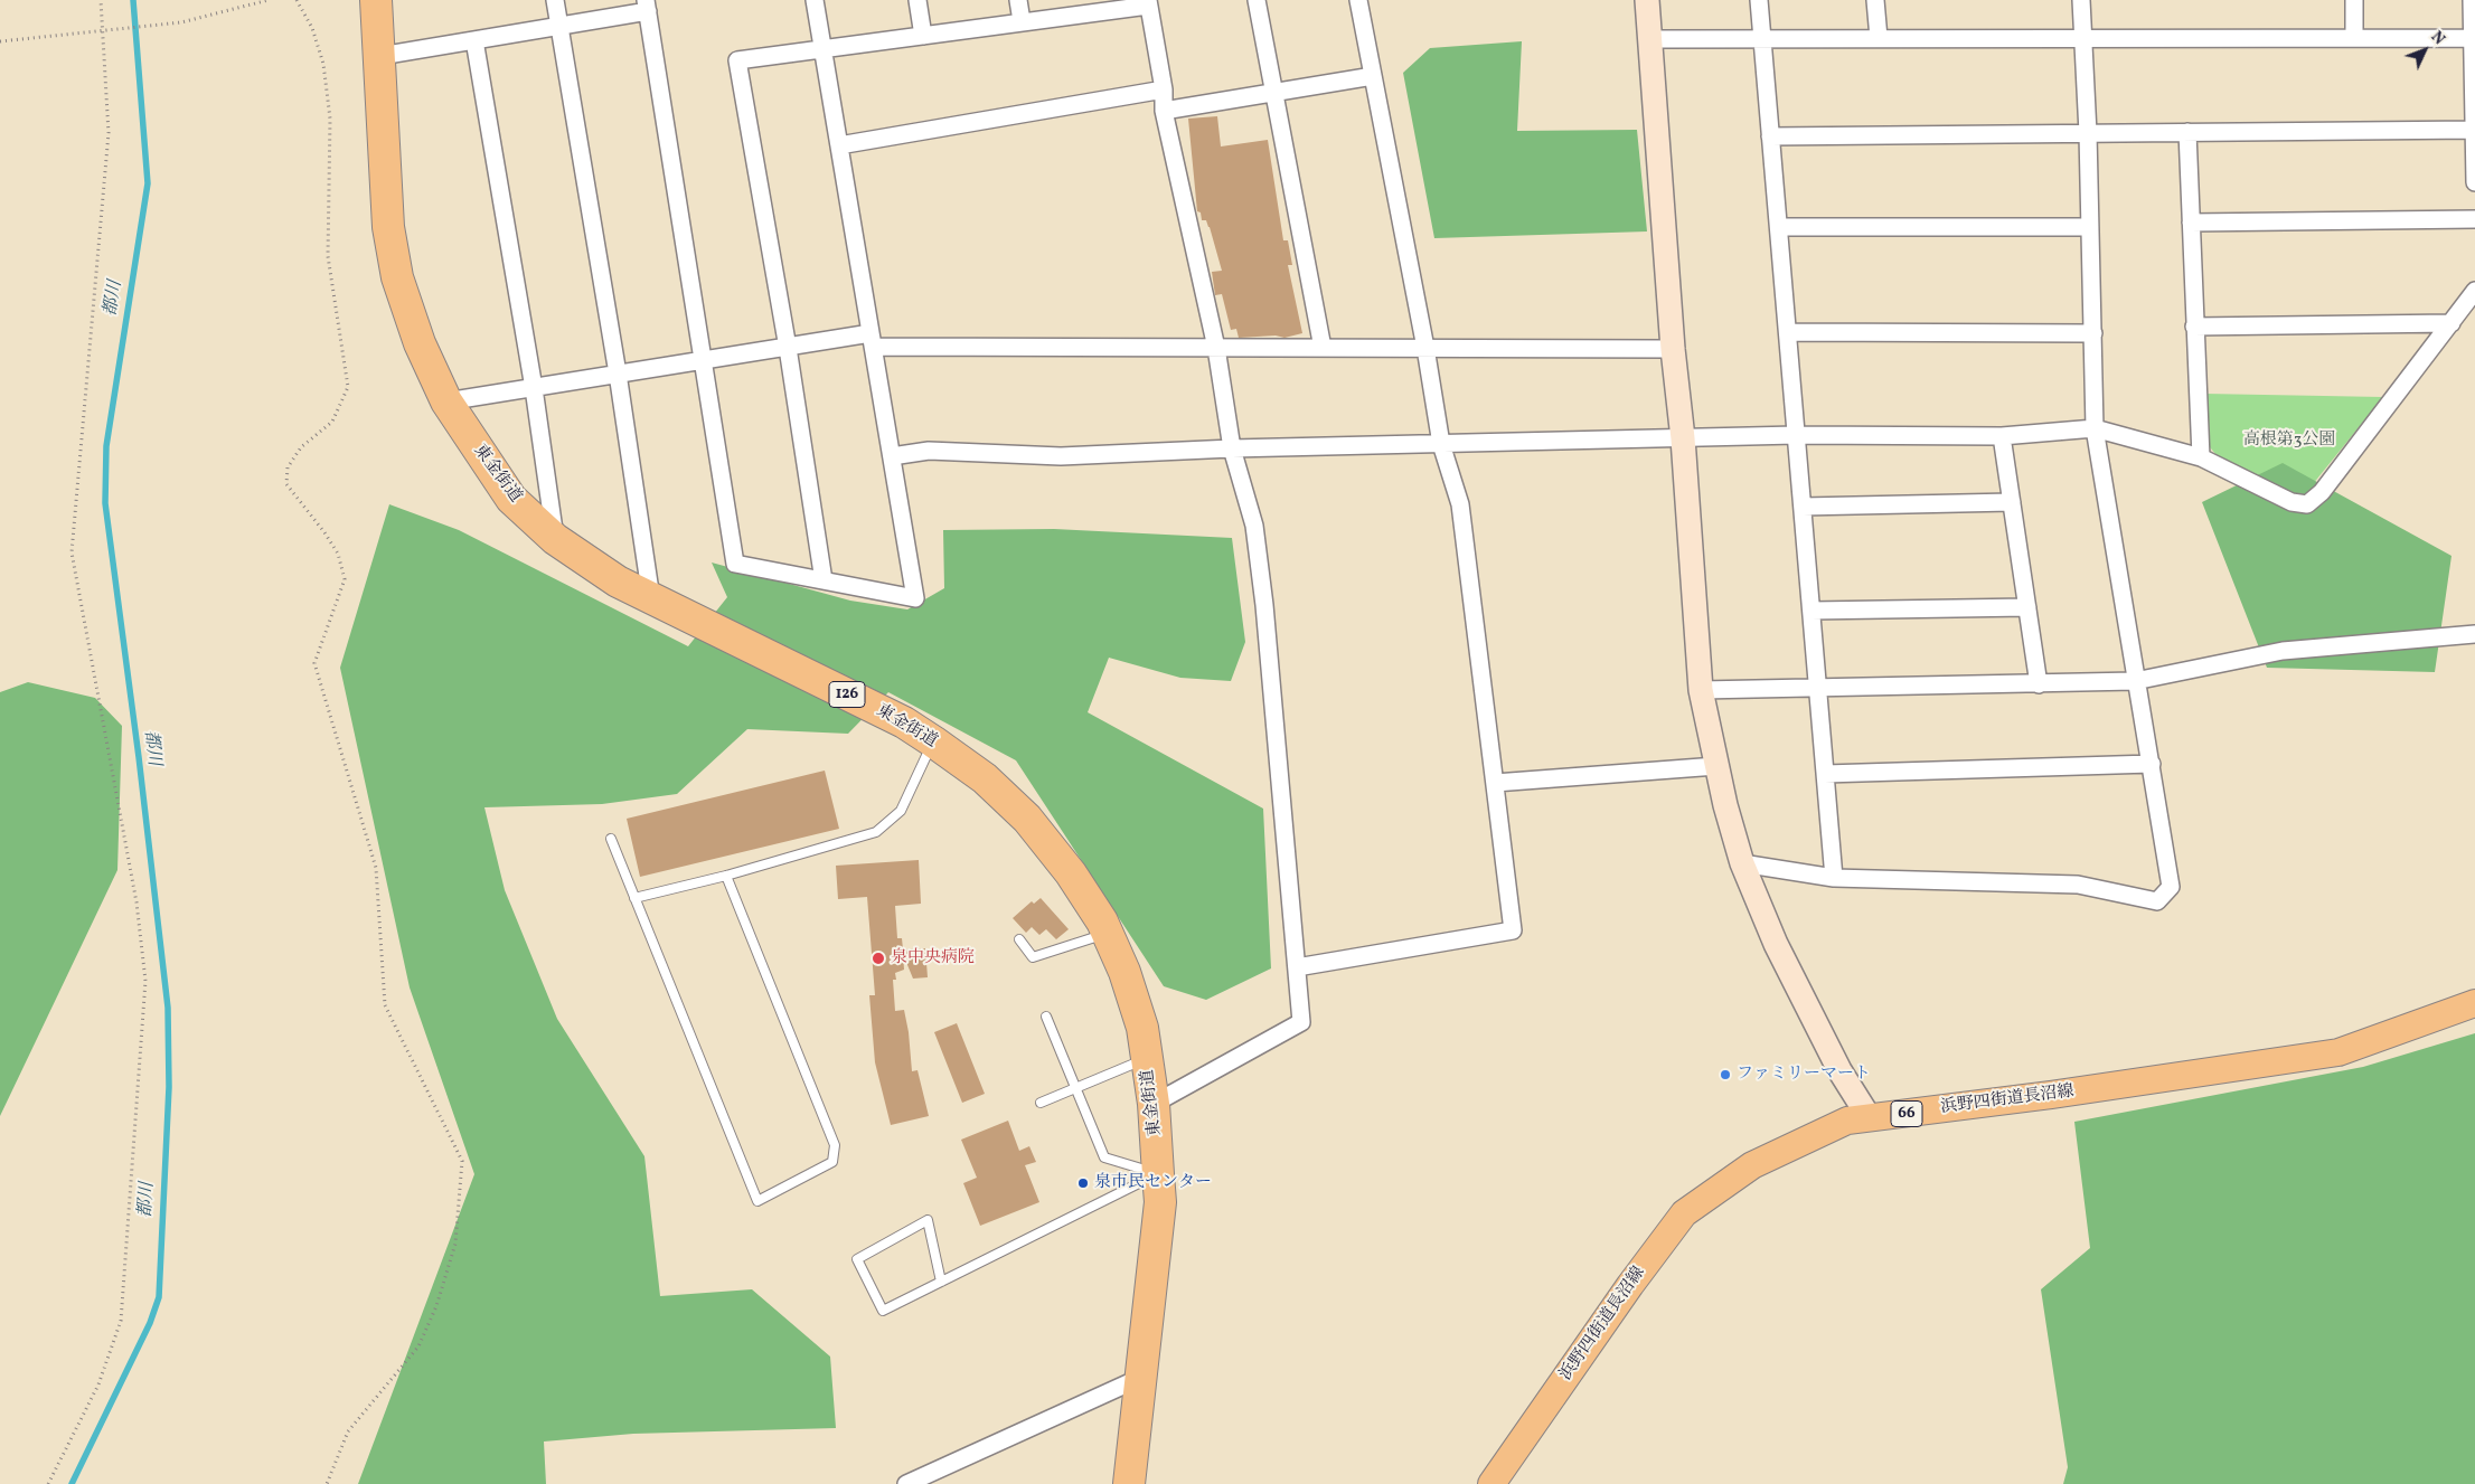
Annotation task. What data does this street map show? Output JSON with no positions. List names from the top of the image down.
{
  "streets": {
    "highway": ["東金街道", "126"],
    "main road": ["浜野四街道長沼線", "66"]
  },
  "water": ["都川"],
  "parks": ["高根第3公園"],
  "places": ["泉中央病院", "ファミリーマート", "泉市民センター"],
  "north": "top right"
}
